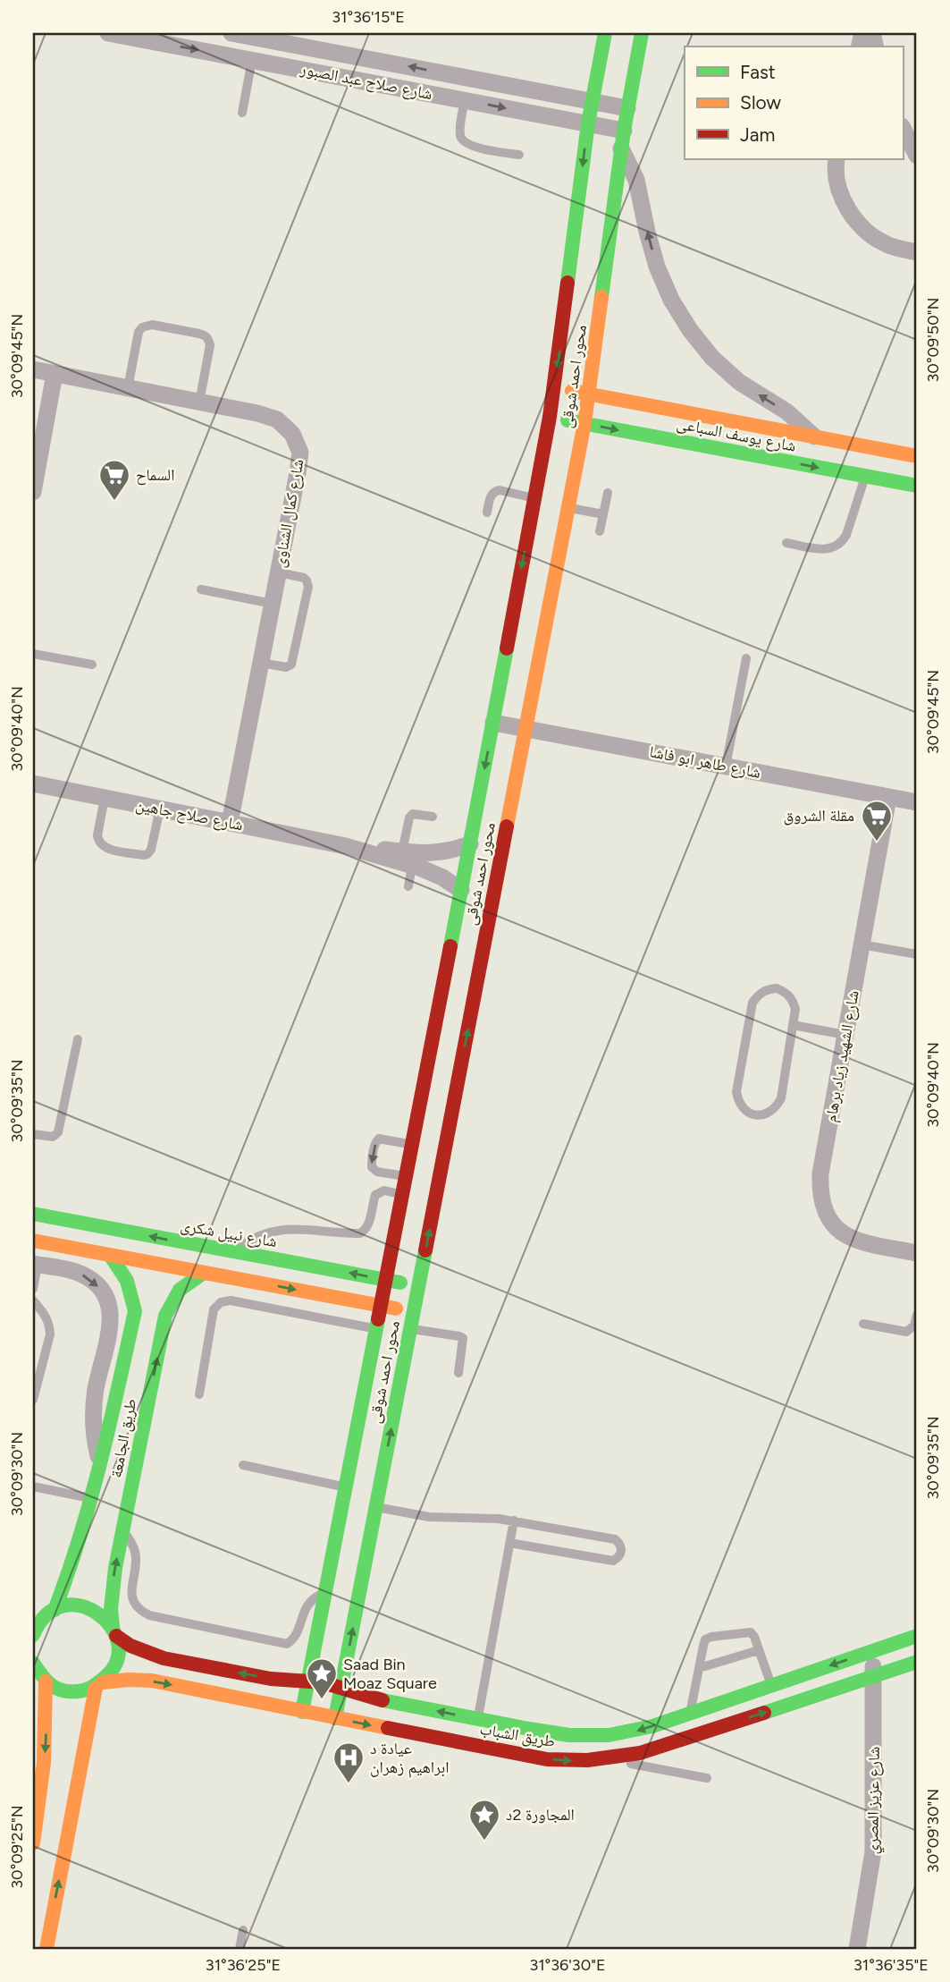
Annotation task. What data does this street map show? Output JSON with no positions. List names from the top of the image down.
{
  "streets": {
    "street": [
      "شارع صلاح عبد الصبور",
      "محور احمد شوقى",
      "شارع يوسف السباعى",
      "شارع كمال الشناوى",
      "شارع طاهر ابو فاشا",
      "شارع صلاح جاهين",
      "شارع الشهيد زياد برهام",
      "شارع نبيل شكرى",
      "طريق الجامعة",
      "طريق الشباب",
      "شارع عزيز المصري"
    ]
  },
  "crossings": [
    ["شارع صلاح عبد الصبور", "محور احمد شوقى"],
    ["محور احمد شوقى", "شارع يوسف السباعى"],
    ["محور احمد شوقى", "شارع طاهر ابو فاشا"],
    ["محور احمد شوقى", "شارع صلاح جاهين"],
    ["محور احمد شوقى", "شارع نبيل شكرى"],
    ["محور احمد شوقى", "طريق الشباب"],
    ["شارع كمال الشناوى", "شارع صلاح جاهين"],
    ["شارع طاهر ابو فاشا", "شارع الشهيد زياد برهام"],
    ["طريق الجامعة", "طريق الشباب"],
    ["طريق الشباب", "شارع عزيز المصري"]
  ],
  "places": {
    "supermarket": ["السماح", "مقلة الشروق"],
    "place": ["Saad Bin Moaz Square", "المجاورة 2د"],
    "hospital": ["عيادة د ابراهيم زهران"]
  },
  "legend": ["Fast", "Slow", "Jam"],
  "coordinates": [
    "31°36'15\"E",
    "30°09'50\"N",
    "30°09'45\"N",
    "30°09'40\"N",
    "30°09'35\"N",
    "30°09'30\"N",
    "30°09'25\"N",
    "31°36'25\"E",
    "31°36'30\"E",
    "31°36'35\"E"
  ]
}
